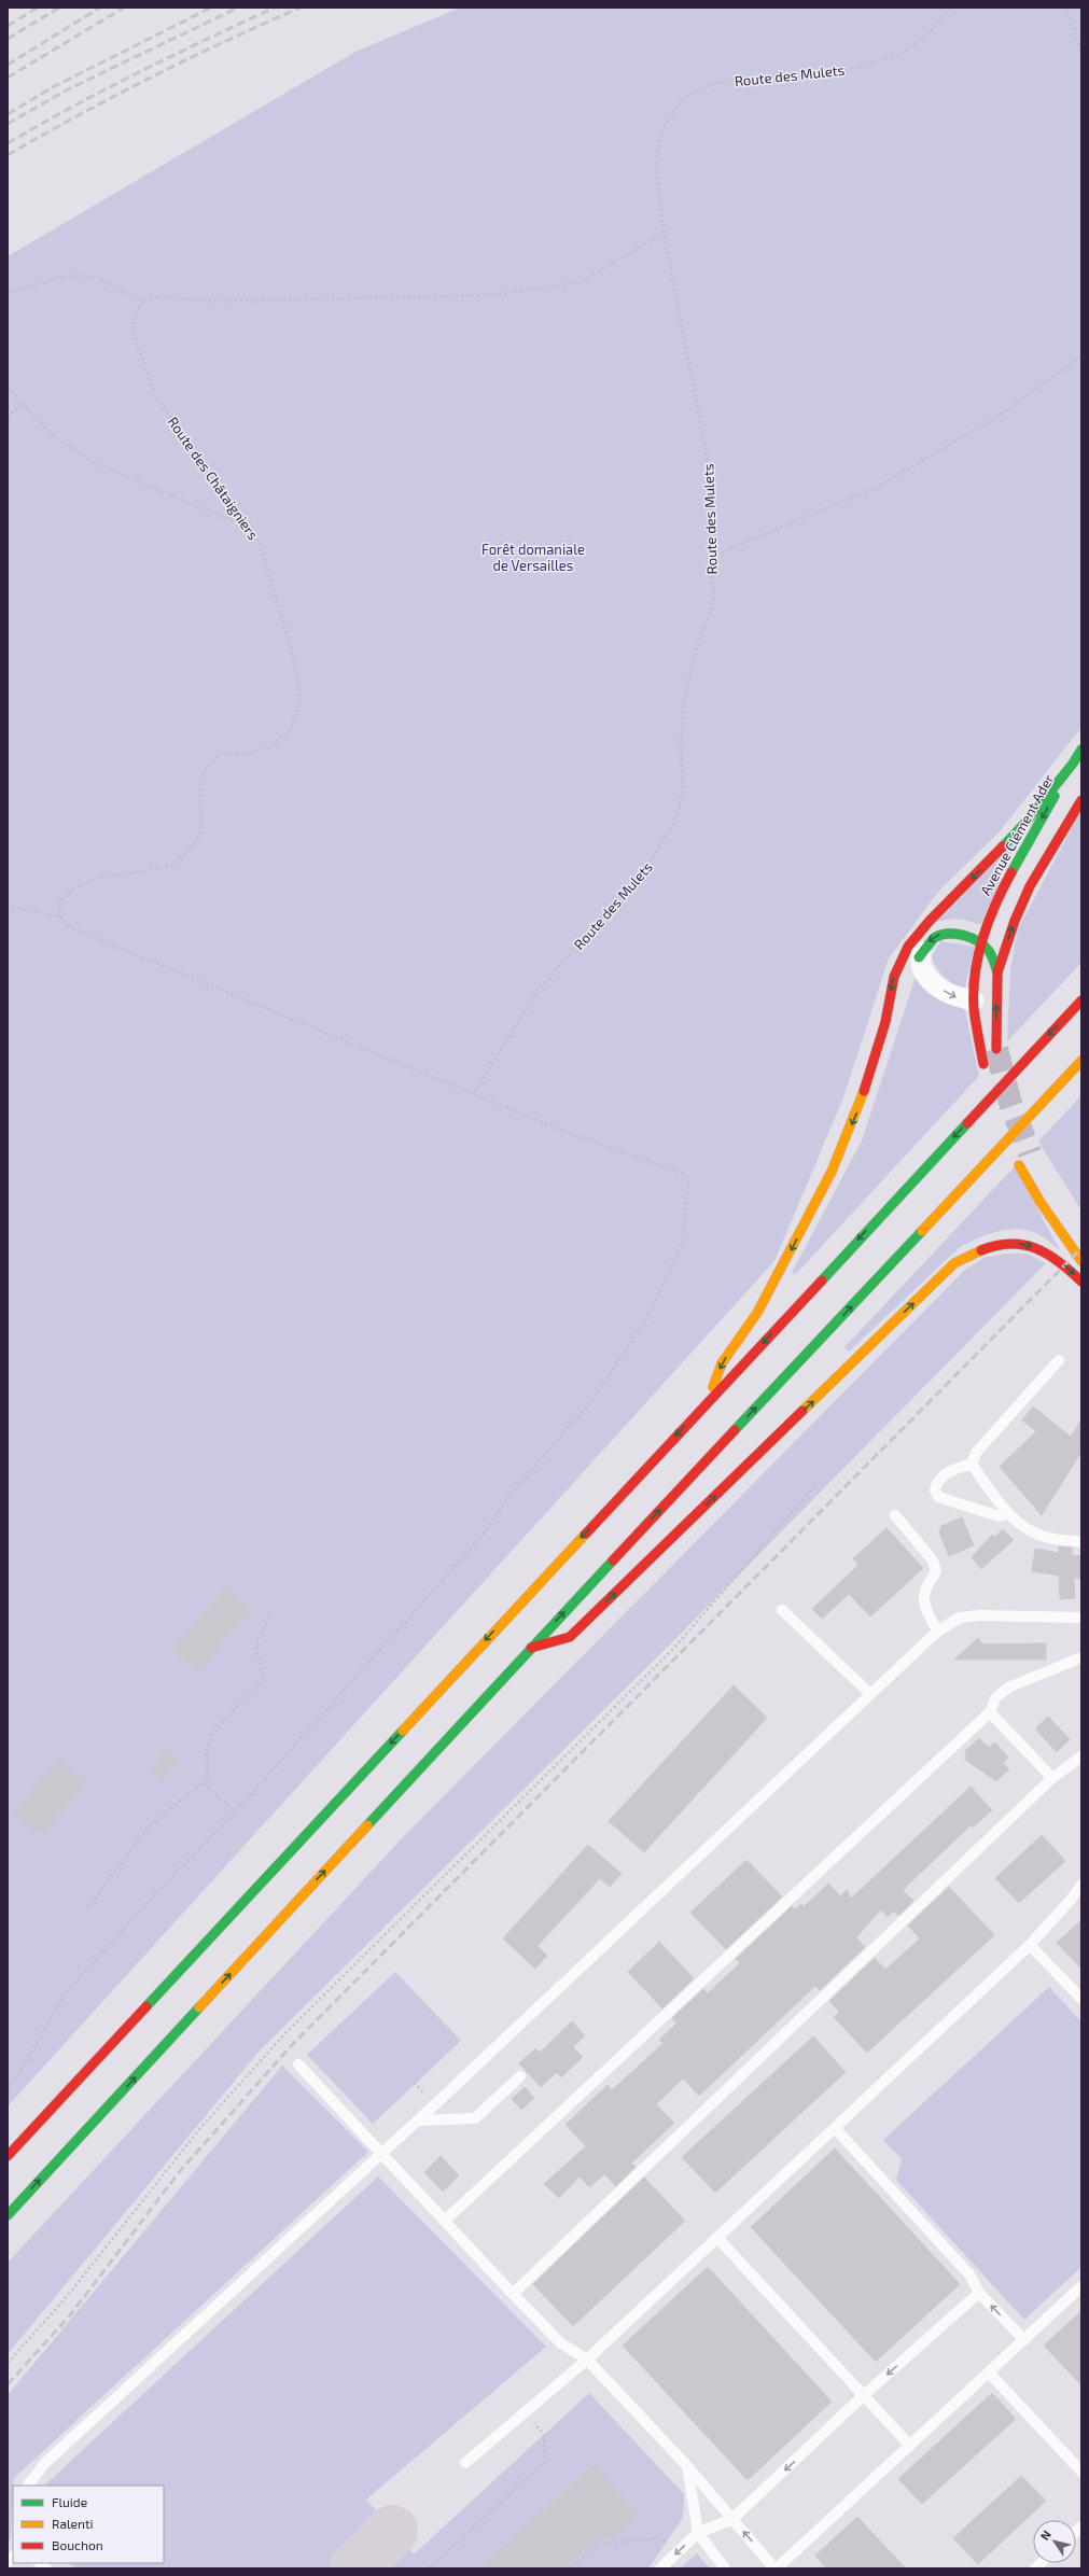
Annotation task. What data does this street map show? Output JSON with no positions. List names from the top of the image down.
{
  "streets": {
    "main road": ["Avenue Clément Ader"],
    "path": ["Route des Mulets", "Route des Châtaigniers"]
  },
  "parks": ["Forêt domaniale de Versailles"],
  "legend": ["Fluide", "Ralenti", "Bouchon"],
  "north": "top left"
}
